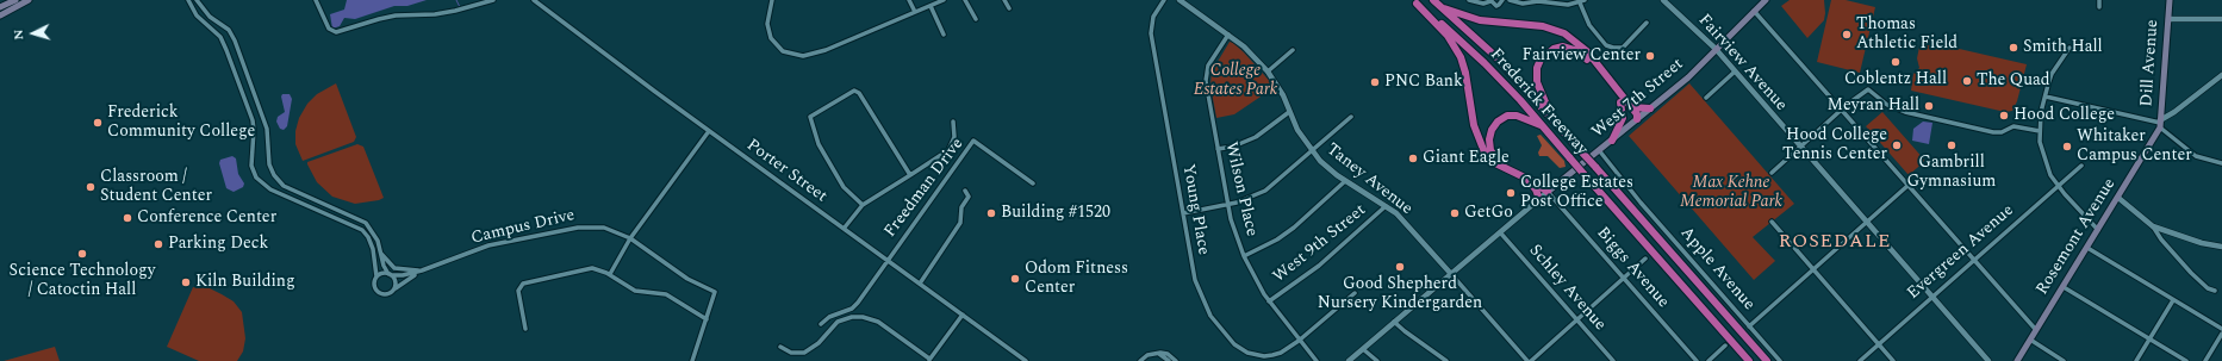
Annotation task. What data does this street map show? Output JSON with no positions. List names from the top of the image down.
{
  "streets": {
    "highway": ["Frederick Freeway"],
    "main road": ["Dill Avenue", "West 7th Street", "Rosemont Avenue"],
    "street": [
      "Fairview Avenue",
      "Porter Street",
      "Taney Avenue",
      "Freedman Drive",
      "Wilson Place",
      "Young Place",
      "Campus Drive",
      "West 9th Street",
      "Evergreen Avenue",
      "Biggs Avenue",
      "Apple Avenue",
      "Schley Avenue"
    ]
  },
  "crossings": [
    ["Fairview Avenue", "West 7th Street"],
    ["Fairview Avenue", "Evergreen Avenue"],
    ["Dill Avenue", "Rosemont Avenue"],
    ["West 7th Street", "Taney Avenue"],
    ["West 7th Street", "Biggs Avenue"],
    ["West 7th Street", "Apple Avenue"],
    ["West 7th Street", "Schley Avenue"],
    ["Porter Street", "Freedman Drive"],
    ["Taney Avenue", "Wilson Place"],
    ["Taney Avenue", "West 9th Street"],
    ["Wilson Place", "Young Place"],
    ["Wilson Place", "West 9th Street"]
  ],
  "districts": ["ROSEDALE"],
  "parks": ["College Estates Park", "Max Kehne Memorial Park"],
  "places": [
    "Thomas Athletic Field",
    "Smith Hall",
    "Fairview Center",
    "Coblentz Hall",
    "The Quad",
    "PNC Bank",
    "Meyran Hall",
    "Hood College",
    "Frederick Community College",
    "Hood College Tennis Center",
    "Gambrill Gymnasium",
    "Whitaker Campus Center",
    "Giant Eagle",
    "Classroom / Student Center",
    "College Estates Post Office",
    "Building #1520",
    "GetGo",
    "Conference Center",
    "Parking Deck",
    "Science Technology / Catoctin Hall",
    "Good Shepherd Nursery Kindergarden",
    "Odom Fitness Center",
    "Kiln Building"
  ],
  "north": "left"
}
